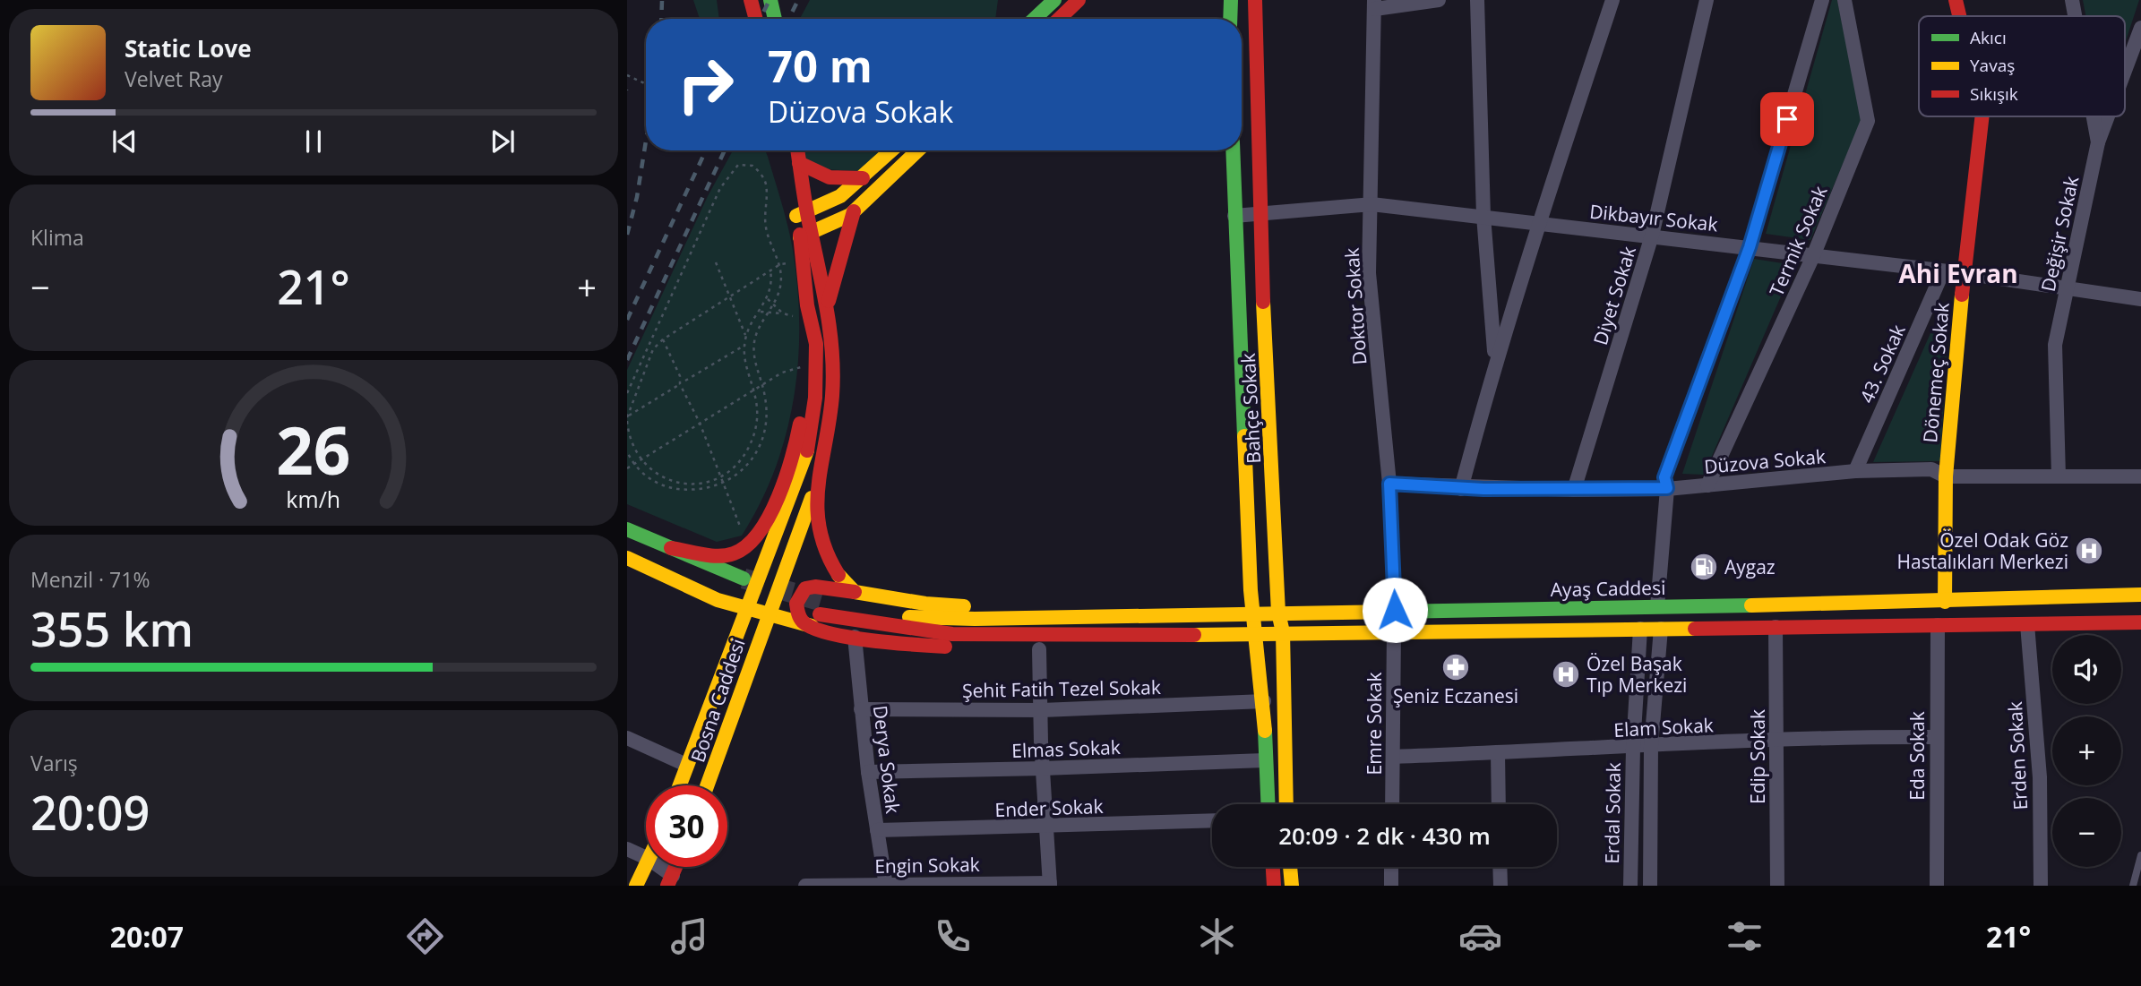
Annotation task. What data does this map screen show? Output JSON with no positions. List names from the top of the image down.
{
  "streets": {
    "main road": [
      "Dönemeç Sokak",
      "Bahçe Sokak",
      "Ayaş Caddesi",
      "Bosna Caddesi"
    ],
    "street": [
      "Dikbayır Sokak",
      "Değişir Sokak",
      "Termik Sokak",
      "Diyet Sokak",
      "Doktor Sokak",
      "43. Sokak",
      "Düzova Sokak",
      "Şehit Fatih Tezel Sokak",
      "Emre Sokak",
      "Elam Sokak",
      "Elmas Sokak",
      "Eda Sokak",
      "Erden Sokak",
      "Edip Sokak",
      "Derya Sokak",
      "Ender Sokak",
      "Erdal Sokak",
      "Engin Sokak"
    ]
  },
  "crossings": [
    ["Dikbayır Sokak", "Değişir Sokak"],
    ["Dikbayır Sokak", "Termik Sokak"],
    ["Dikbayır Sokak", "Diyet Sokak"],
    ["Dikbayır Sokak", "Doktor Sokak"],
    ["Dikbayır Sokak", "43. Sokak"],
    ["Dikbayır Sokak", "Dönemeç Sokak"],
    ["Dikbayır Sokak", "Bahçe Sokak"],
    ["Değişir Sokak", "Düzova Sokak"],
    ["Termik Sokak", "Düzova Sokak"],
    ["Diyet Sokak", "Düzova Sokak"],
    ["Doktor Sokak", "Düzova Sokak"],
    ["Doktor Sokak", "Ayaş Caddesi"],
    ["43. Sokak", "Düzova Sokak"],
    ["Dönemeç Sokak", "Düzova Sokak"],
    ["Dönemeç Sokak", "Ayaş Caddesi"],
    ["Bahçe Sokak", "Ayaş Caddesi"],
    ["Bahçe Sokak", "Şehit Fatih Tezel Sokak"],
    ["Bahçe Sokak", "Elmas Sokak"],
    ["Şehit Fatih Tezel Sokak", "Derya Sokak"],
    ["Emre Sokak", "Elam Sokak"],
    ["Elam Sokak", "Eda Sokak"],
    ["Elam Sokak", "Edip Sokak"],
    ["Elam Sokak", "Erdal Sokak"],
    ["Elmas Sokak", "Derya Sokak"],
    ["Derya Sokak", "Ender Sokak"],
    ["Derya Sokak", "Engin Sokak"]
  ],
  "districts": ["Ahi Evran"],
  "places": {
    "hospital": ["Özel Odak Göz Hastalıkları Merkezi", "Özel Başak Tıp Merkezi"],
    "fuel station": ["Aygaz"],
    "pharmacy": ["Şeniz Eczanesi"]
  },
  "legend": ["Akıcı", "Yavaş", "Sıkışık"],
  "page": {
    "turn": ["70 m", "Düzova Sokak"],
    "song": ["Static Love", "Velvet Ray"],
    "tile": [
      "Klima",
      ["Menzil · 71%", "355 km"],
      ["Varış", "20:09"]
    ],
    "heat": ["−", "21°", "+"],
    "map_buttons": ["+", "−"],
    "limit": "30",
    "trip": "20:09 · 2 dk · 430 m",
    "tabs": ["20:07", "21°"],
    "gauge": ["26", "km/h"]
  }
}
